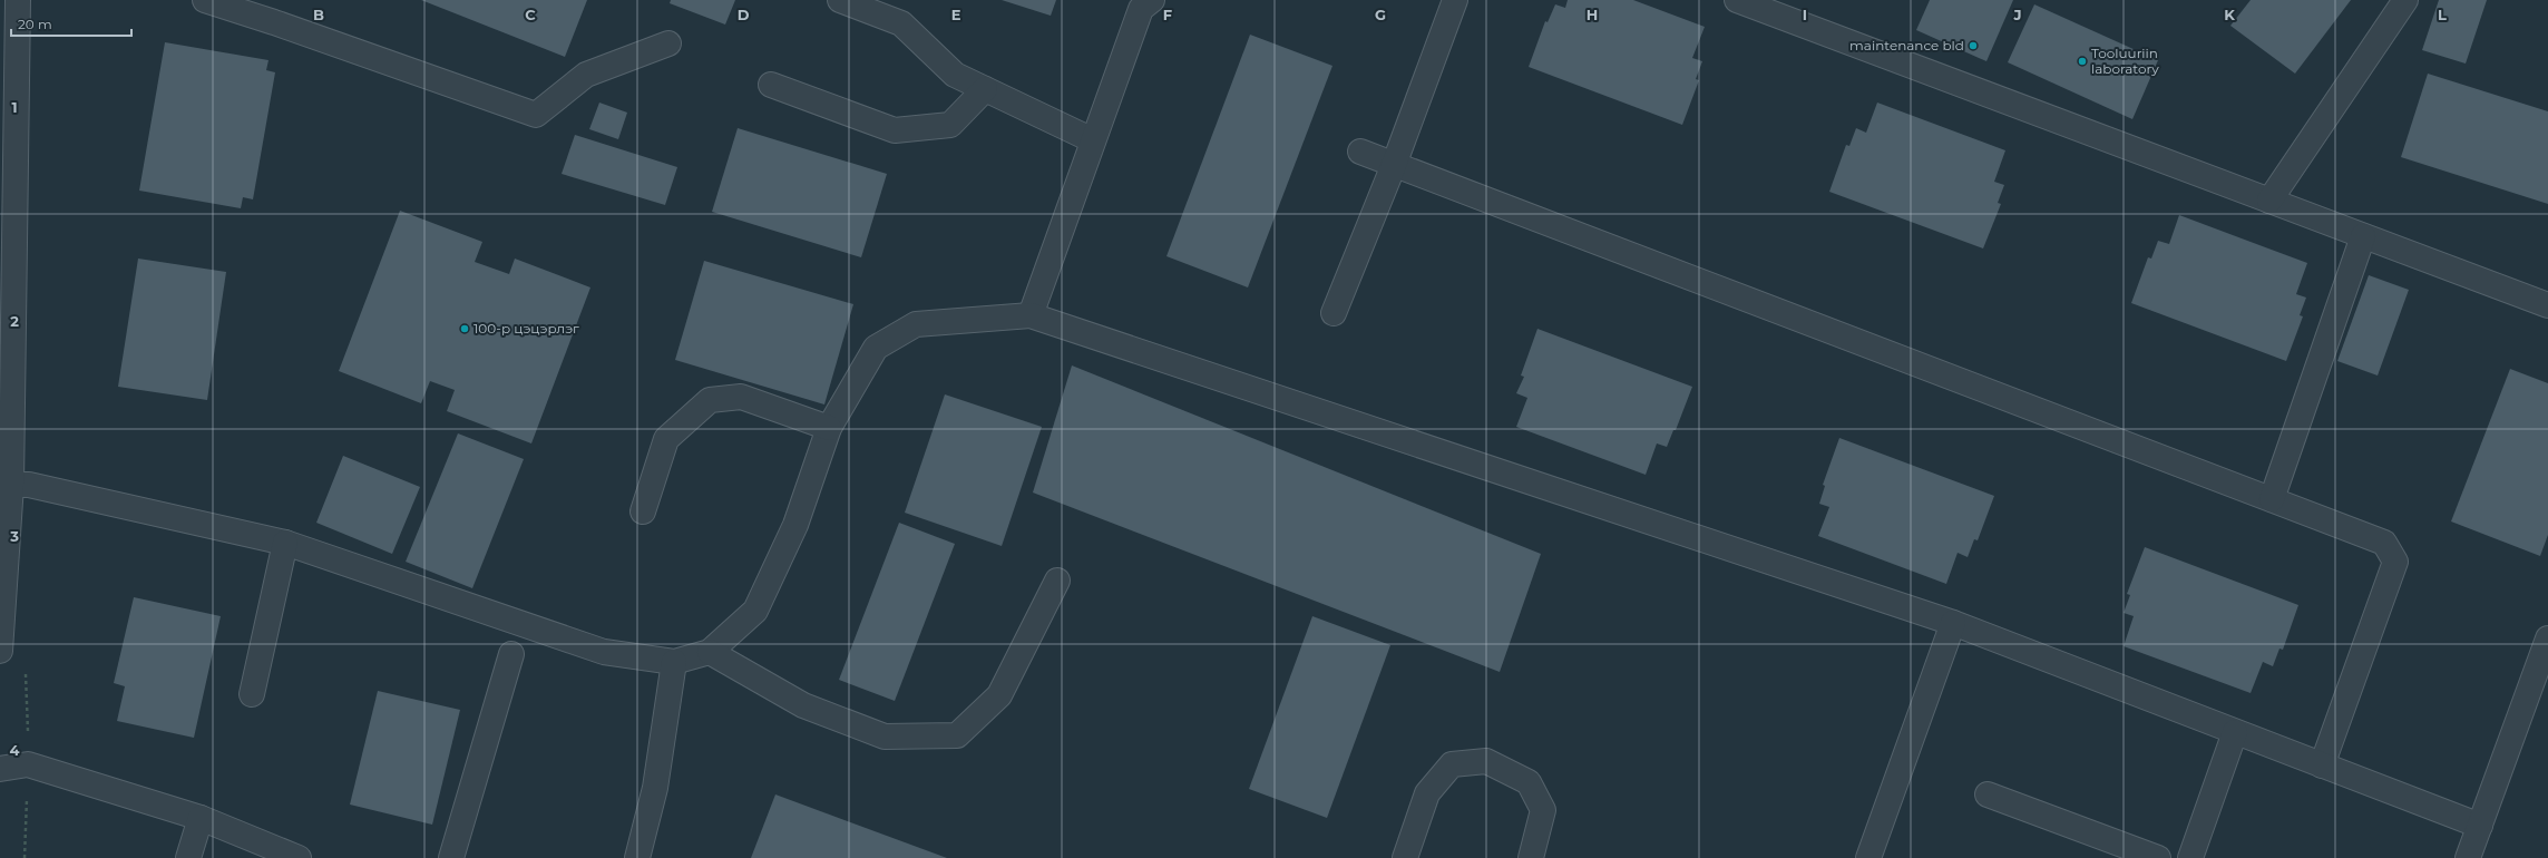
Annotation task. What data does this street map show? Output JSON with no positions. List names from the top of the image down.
{
  "places": ["maintenance bld", "Tooluuriin laboratory", "100-р цэцэрлэг"],
  "scale_bar": "20 m",
  "grid": {
    "columns": [
      "B",
      "C",
      "D",
      "E",
      "F",
      "G",
      "H",
      "I",
      "J",
      "K",
      "L"
    ],
    "rows": [
      "1",
      "2",
      "3",
      "4"
    ]
  }
}
